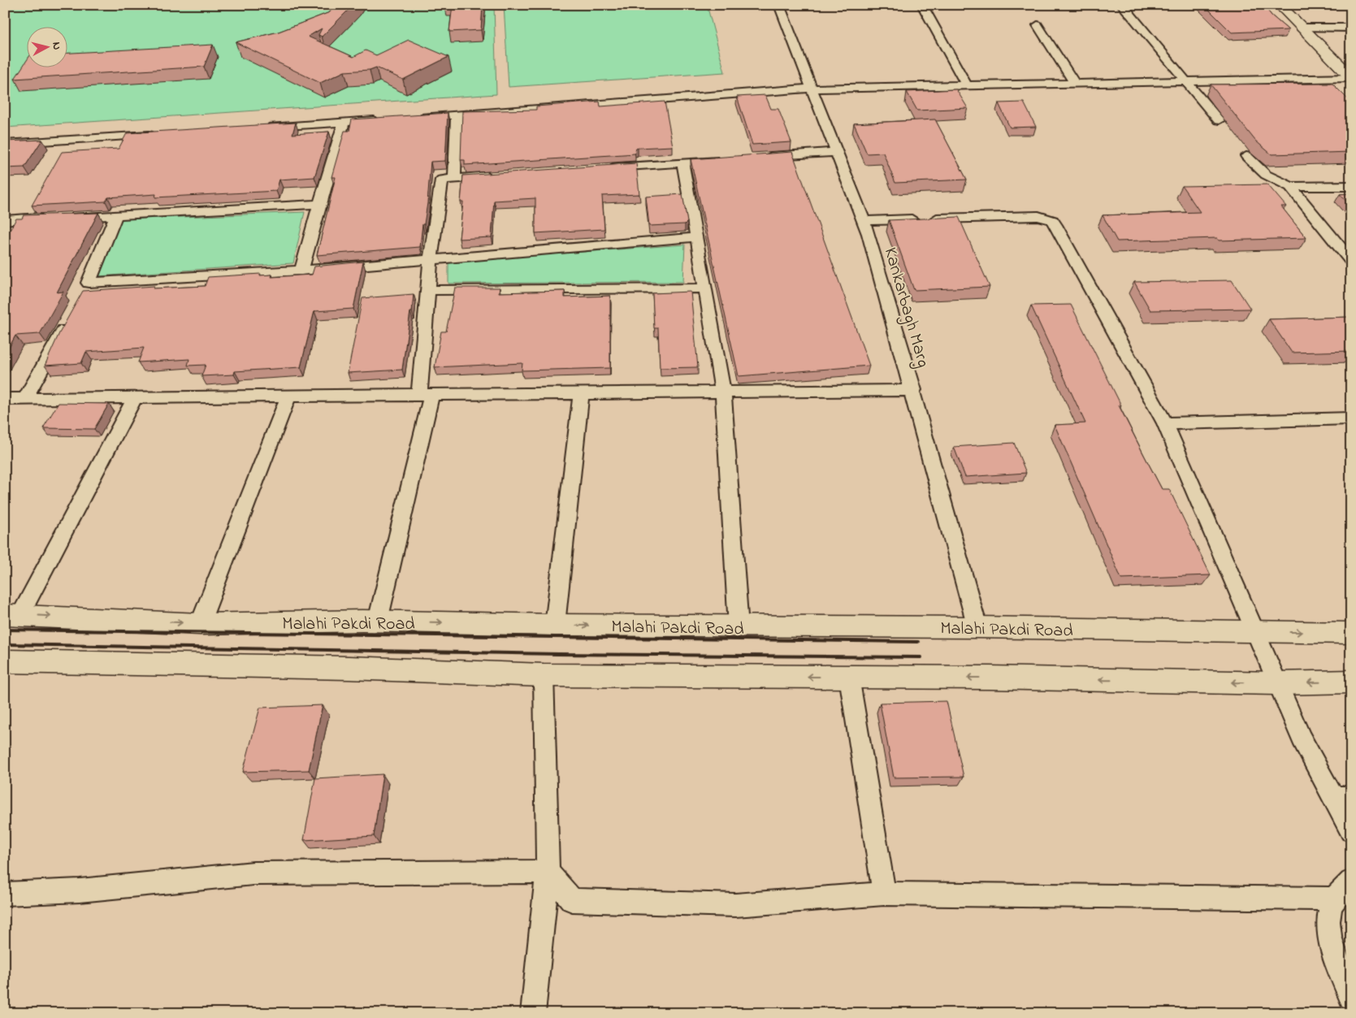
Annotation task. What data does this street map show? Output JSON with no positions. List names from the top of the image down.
{
  "streets": {
    "main road": ["Malahi Pakdi Road"],
    "street": ["Kankarbagh Marg"]
  },
  "crossings": [
    ["Kankarbagh Marg", "Malahi Pakdi Road"]
  ],
  "north": "right"
}
